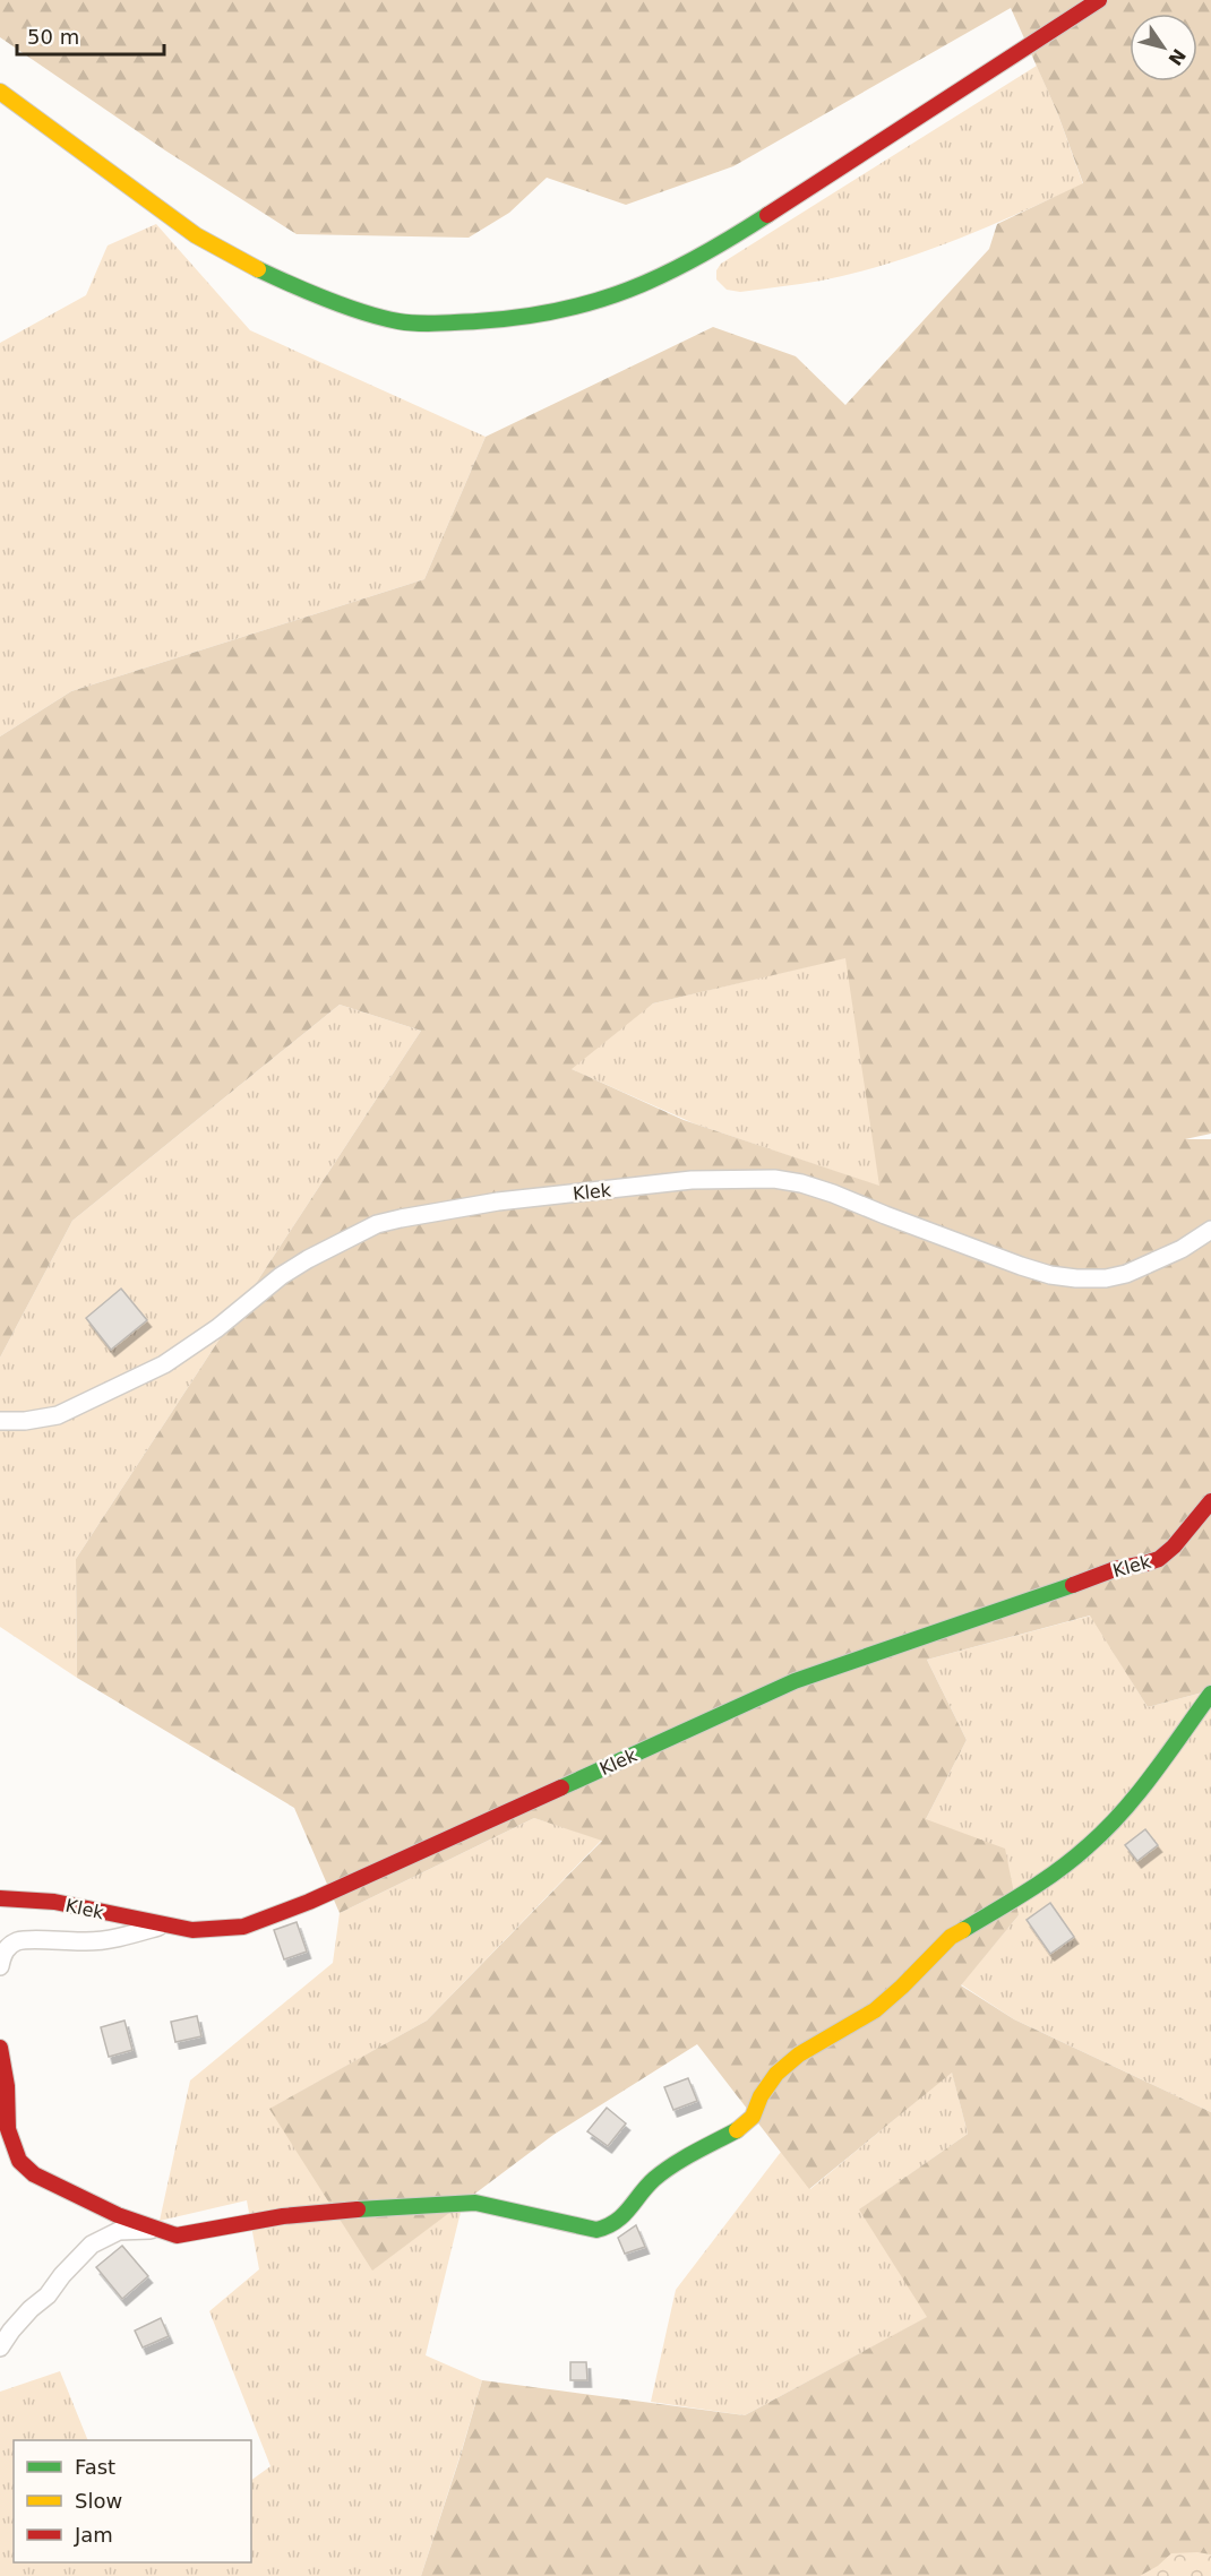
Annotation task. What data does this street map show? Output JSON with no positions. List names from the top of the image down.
{
  "streets": {
    "street": ["Klek"]
  },
  "legend": ["Fast", "Slow", "Jam"],
  "scale_bar": "50 m",
  "north": "bottom right"
}
